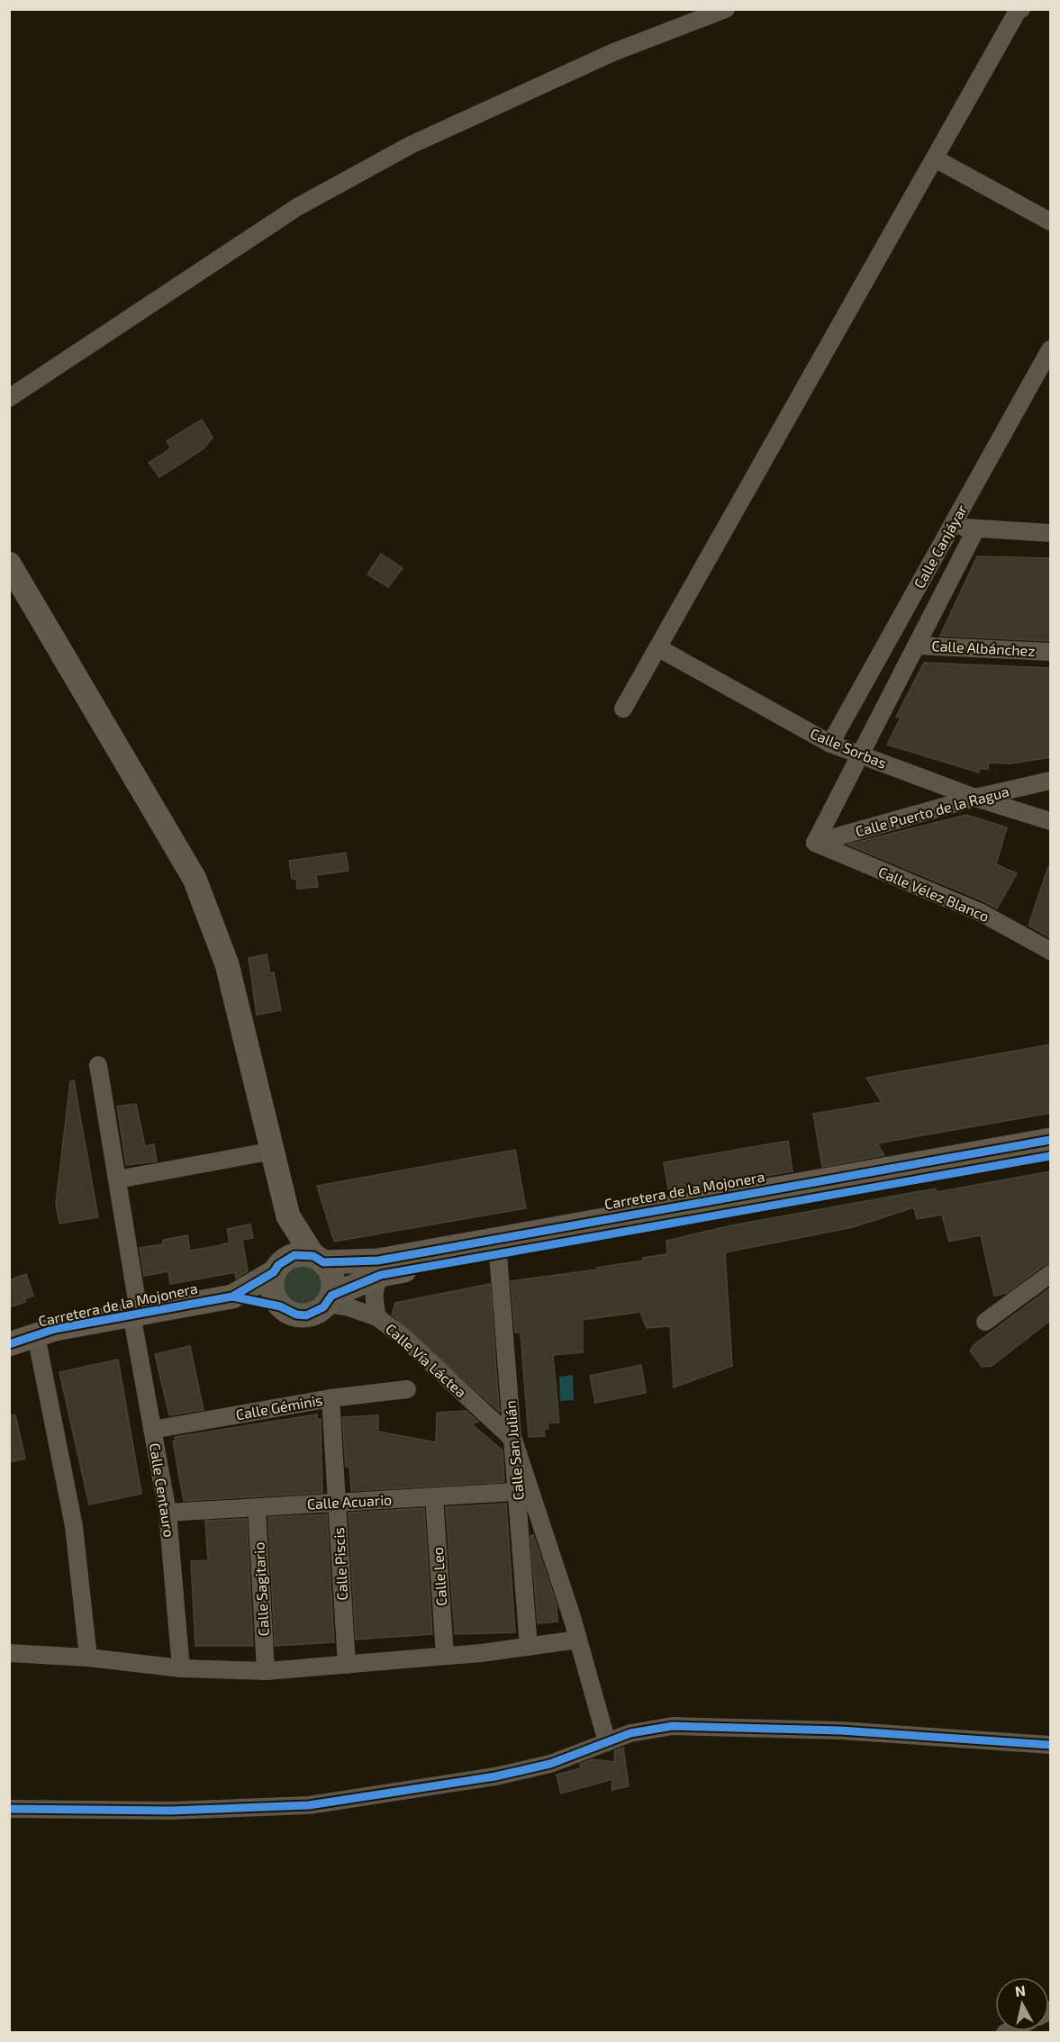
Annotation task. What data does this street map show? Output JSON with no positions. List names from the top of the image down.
{
  "streets": {
    "street": [
      "Calle Canjáyar",
      "Calle Albánchez",
      "Calle Sorbas",
      "Calle Puerto de la Ragua",
      "Calle Vélez Blanco",
      "Carretera de la Mojonera",
      "Calle Vía Láctea",
      "Calle Géminis",
      "Calle San Julián",
      "Calle Centauro",
      "Calle Acuario",
      "Calle Piscis",
      "Calle Leo",
      "Calle Sagitario"
    ]
  },
  "crossings": [
    ["Calle Canjáyar", "Calle Albánchez"],
    ["Calle Canjáyar", "Calle Sorbas"],
    ["Calle Canjáyar", "Calle Puerto de la Ragua"],
    ["Calle Canjáyar", "Calle Vélez Blanco"],
    ["Calle Sorbas", "Calle Puerto de la Ragua"],
    ["Calle Puerto de la Ragua", "Calle Vélez Blanco"],
    ["Carretera de la Mojonera", "Calle Vía Láctea"],
    ["Carretera de la Mojonera", "Calle San Julián"],
    ["Carretera de la Mojonera", "Calle Centauro"],
    ["Calle Vía Láctea", "Calle San Julián"],
    ["Calle Géminis", "Calle Centauro"],
    ["Calle Géminis", "Calle Piscis"],
    ["Calle San Julián", "Calle Acuario"],
    ["Calle Centauro", "Calle Acuario"],
    ["Calle Acuario", "Calle Piscis"],
    ["Calle Acuario", "Calle Leo"],
    ["Calle Acuario", "Calle Sagitario"]
  ],
  "north": "top"
}
